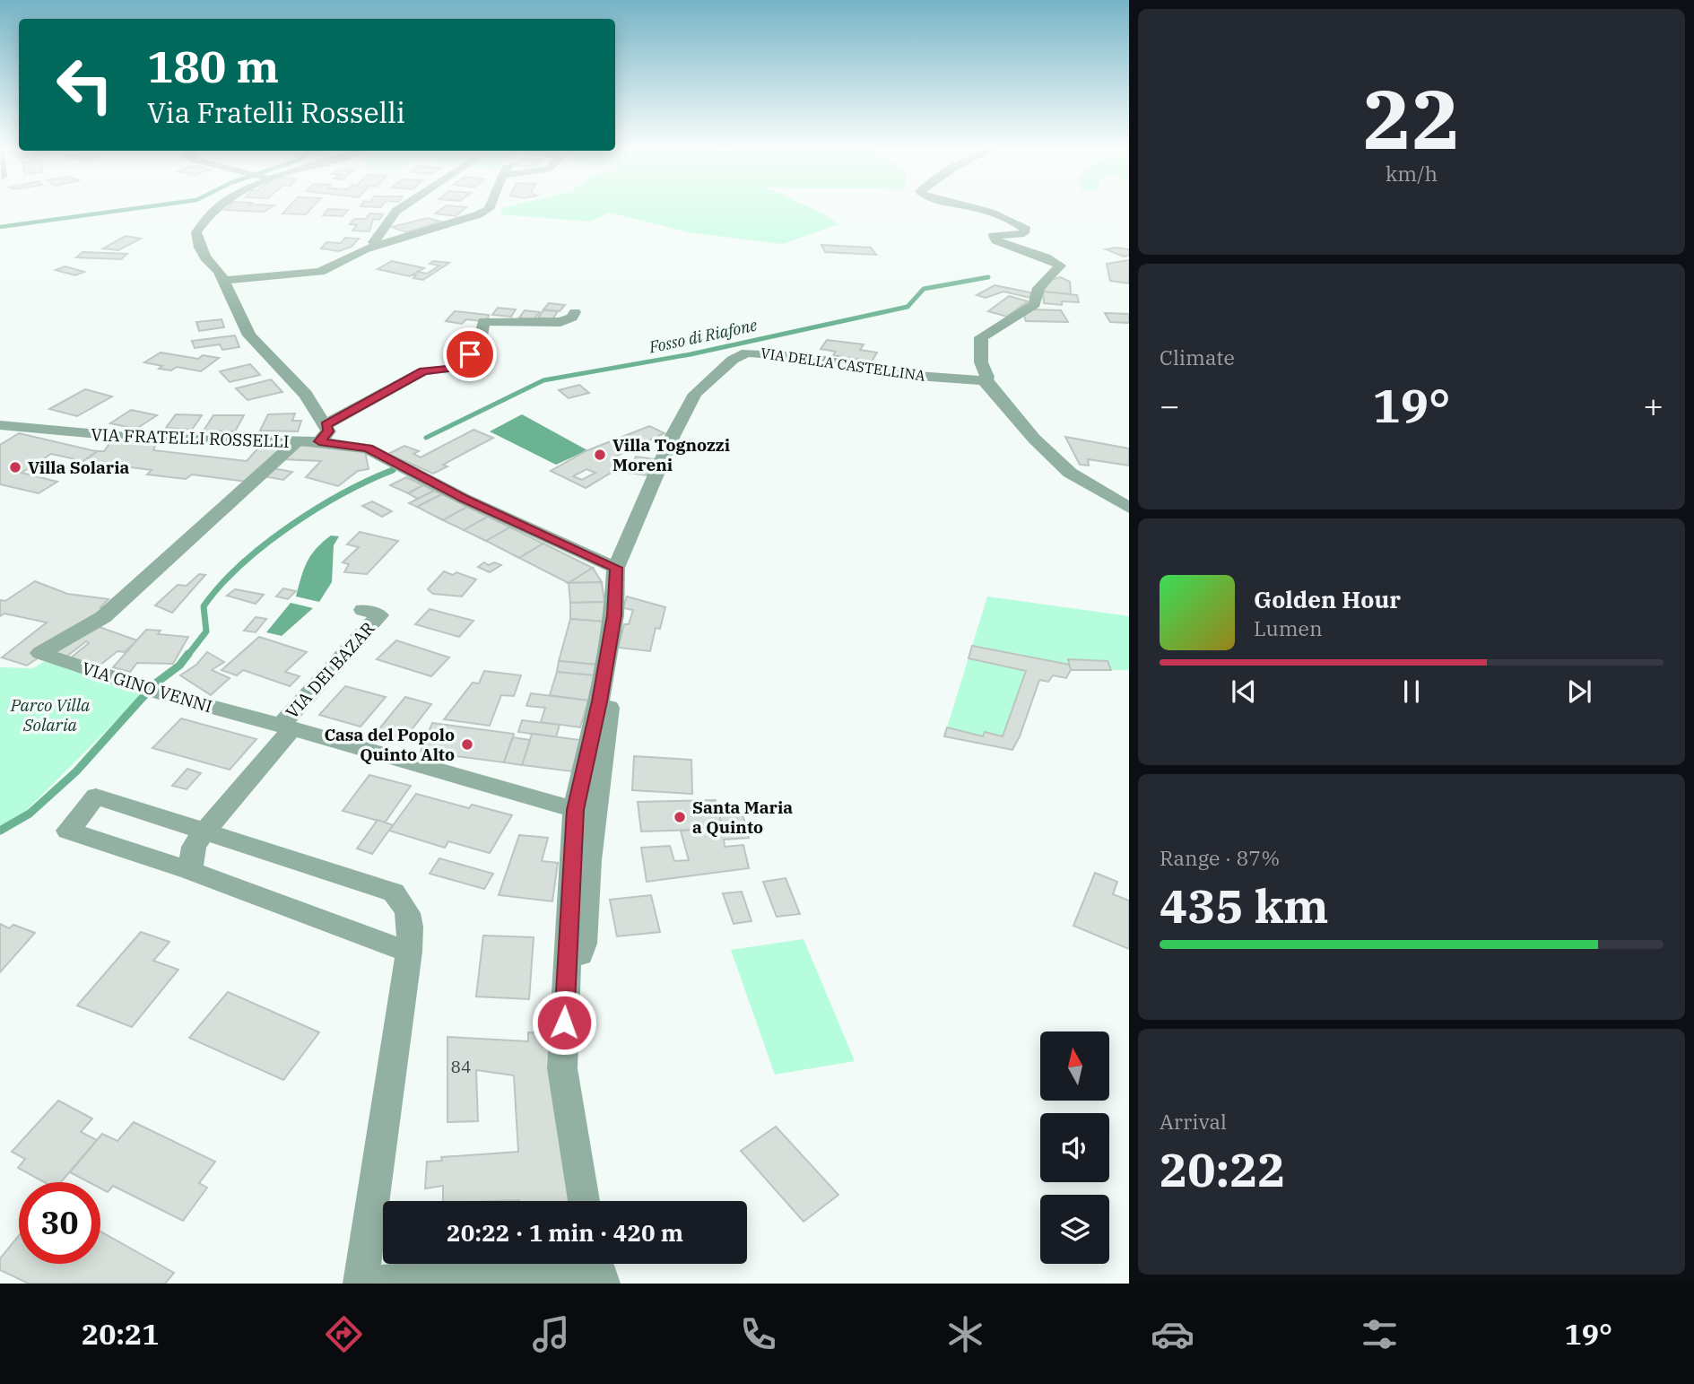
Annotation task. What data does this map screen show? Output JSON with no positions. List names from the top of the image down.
{
  "streets": {
    "street": [
      "VIA DELLA CASTELLINA",
      "VIA FRATELLI ROSSELLI",
      "VIA DEI BAZAR",
      "VIA GINO VENNI"
    ]
  },
  "crossings": [
    ["VIA DELLA CASTELLINA", "VIA FRATELLI ROSSELLI"],
    ["VIA FRATELLI ROSSELLI", "VIA GINO VENNI"],
    ["VIA DEI BAZAR", "VIA GINO VENNI"]
  ],
  "water": ["Fosso di Riafone"],
  "parks": ["Parco Villa Solaria"],
  "places": [
    "Villa Tognozzi Moreni",
    "Villa Solaria",
    "Casa del Popolo Quinto Alto",
    "Santa Maria a Quinto"
  ],
  "house_numbers": ["84"],
  "north": "top",
  "page": {
    "tile": [
      ["22", "km/h"],
      "Climate",
      ["Range · 87%", "435 km"],
      ["Arrival", "20:22"]
    ],
    "turn": ["180 m", "Via Fratelli Rosselli"],
    "heat": ["−", "19°", "+"],
    "song": ["Golden Hour", "Lumen"],
    "limit": "30",
    "trip": "20:22 · 1 min · 420 m",
    "tabs": ["20:21", "19°"]
  }
}
